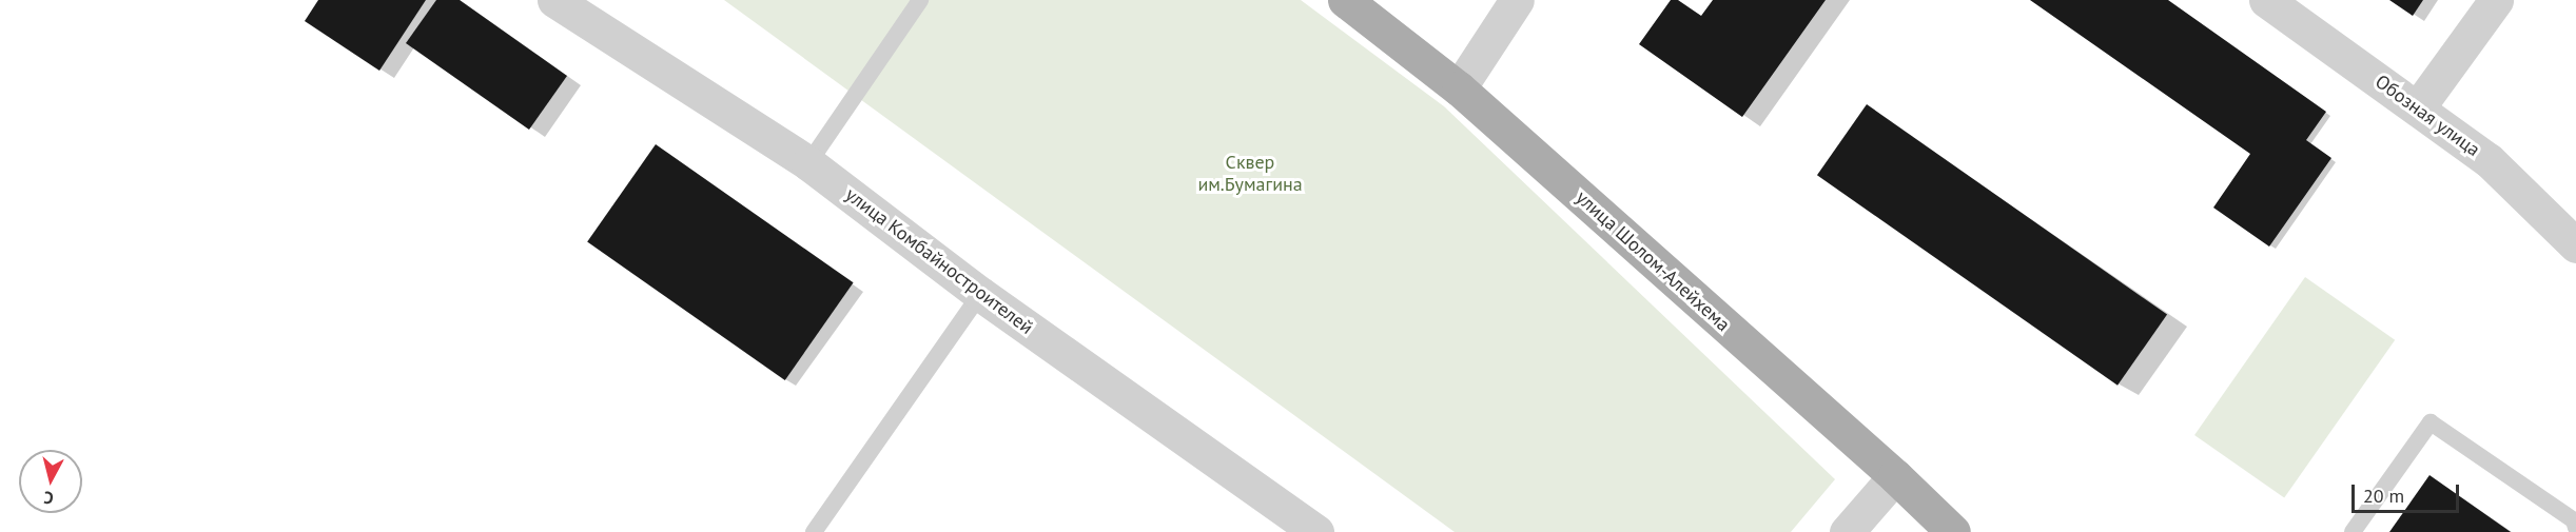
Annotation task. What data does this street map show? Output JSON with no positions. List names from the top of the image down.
{
  "streets": {
    "main road": ["улица Шолом-Алейхема"],
    "street": ["Обозная улица", "улица Комбайностроителей"]
  },
  "parks": ["Сквер им.Бумагина"],
  "scale_bar": "20 m",
  "north": "bottom"
}
